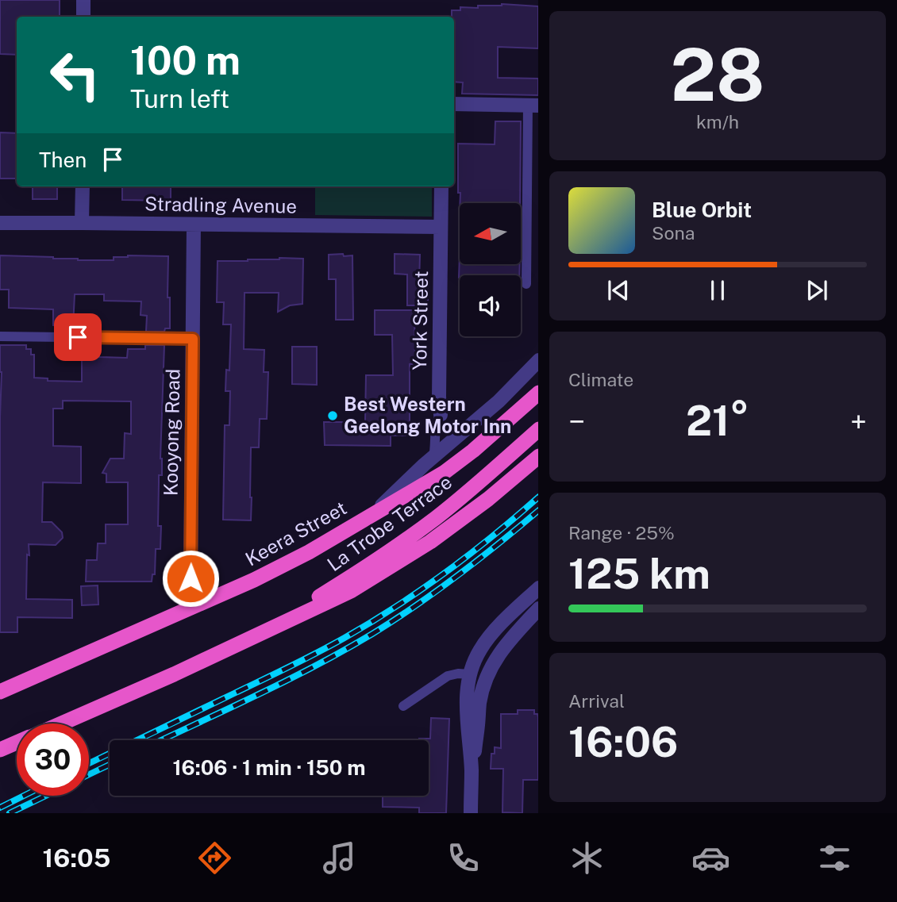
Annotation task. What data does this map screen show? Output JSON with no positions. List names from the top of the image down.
{
  "streets": {
    "highway": ["La Trobe Terrace", "Keera Street"],
    "street": ["Stradling Avenue", "York Street", "Kooyong Road"]
  },
  "crossings": [
    ["Stradling Avenue", "York Street"],
    ["Stradling Avenue", "Kooyong Road"],
    ["York Street", "Keera Street"],
    ["Kooyong Road", "Keera Street"],
    ["La Trobe Terrace", "Keera Street"]
  ],
  "places": ["Best Western Geelong Motor Inn"],
  "north": "left",
  "page": {
    "tile": [
      ["28", "km/h"],
      "Climate",
      ["Range · 25%", "125 km"],
      ["Arrival", "16:06"]
    ],
    "turn": ["100 m", "Turn left"],
    "then": "Then",
    "song": ["Blue Orbit", "Sona"],
    "heat": ["−", "21°", "+"],
    "limit": "30",
    "trip": "16:06 · 1 min · 150 m",
    "tabs": "16:05"
  }
}
